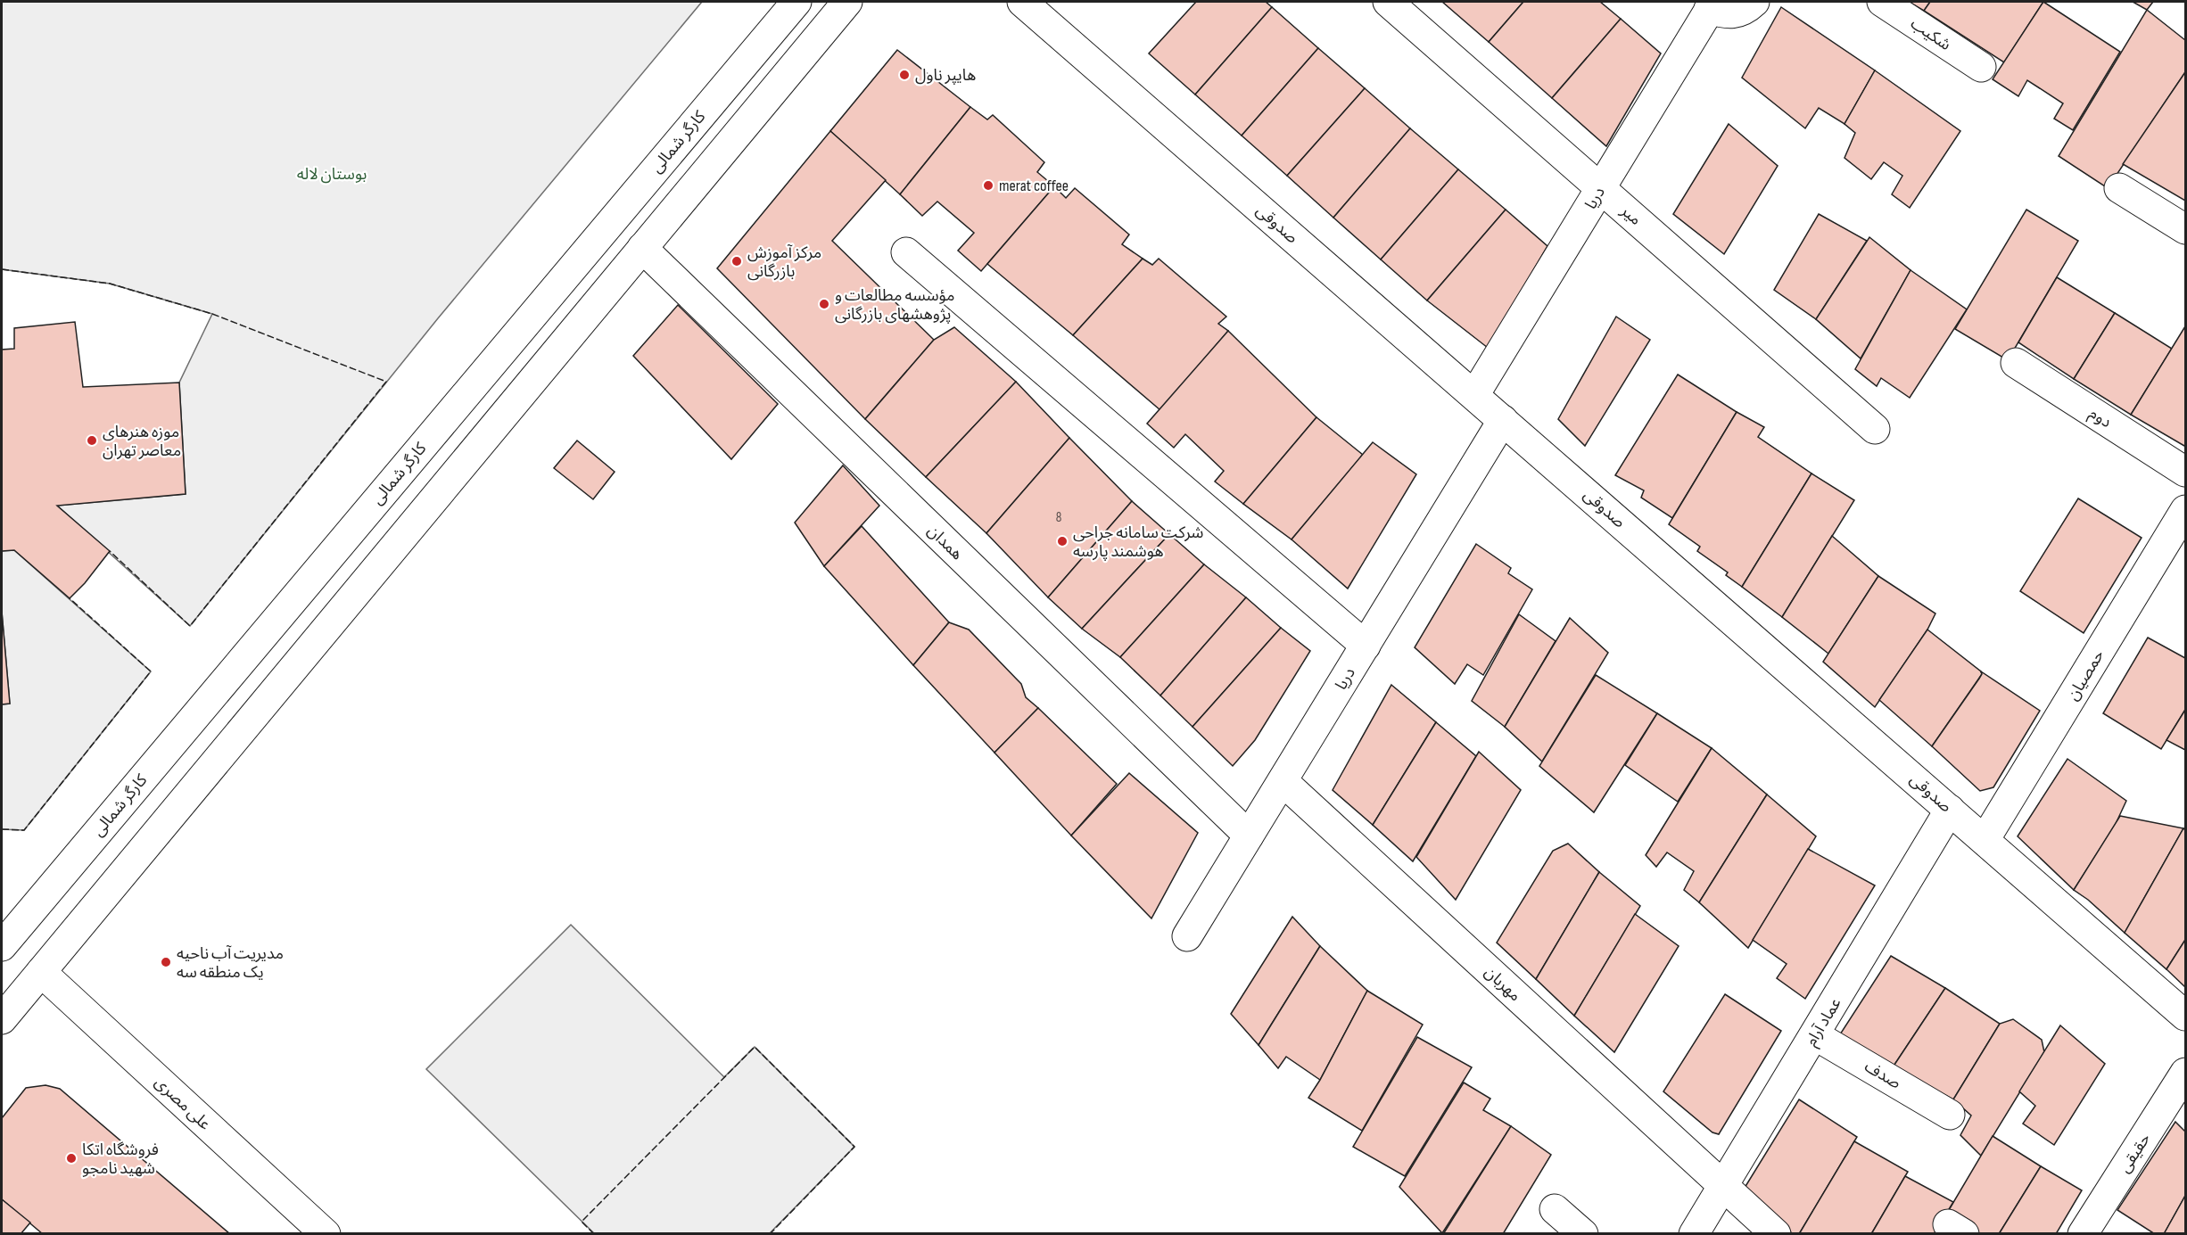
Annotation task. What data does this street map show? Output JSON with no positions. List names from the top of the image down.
{
  "streets": {
    "street": [
      "شکیب",
      "کارگر شمالی",
      "دریا",
      "میر",
      "صدوقی",
      "دوم",
      "همدان",
      "حمصیان",
      "مهربان",
      "عماد آرام",
      "صدف",
      "علی مصری",
      "حقیقی"
    ]
  },
  "crossings": [
    ["کارگر شمالی", "همدان"],
    ["کارگر شمالی", "علی مصری"],
    ["دریا", "میر"],
    ["دریا", "صدوقی"],
    ["دریا", "همدان"],
    ["دریا", "مهربان"],
    ["صدوقی", "حمصیان"],
    ["صدوقی", "عماد آرام"],
    ["مهربان", "عماد آرام"],
    ["عماد آرام", "صدف"]
  ],
  "parks": ["بوستان لاله"],
  "places": [
    "هايپر ناول",
    "merat coffee",
    "مرکز آموزش بازرگانی",
    "مؤسسه مطالعات و پژوهشهای بازرگانی",
    "موزه هنرهای معاصر تهران",
    "شرکت سامانه جراحی هوشمند پارسه",
    "مدیریت آب ناحیه یک منطقه سه",
    "فروشگاه اتکا شهید نامجو"
  ],
  "house_numbers": ["8"]
}
